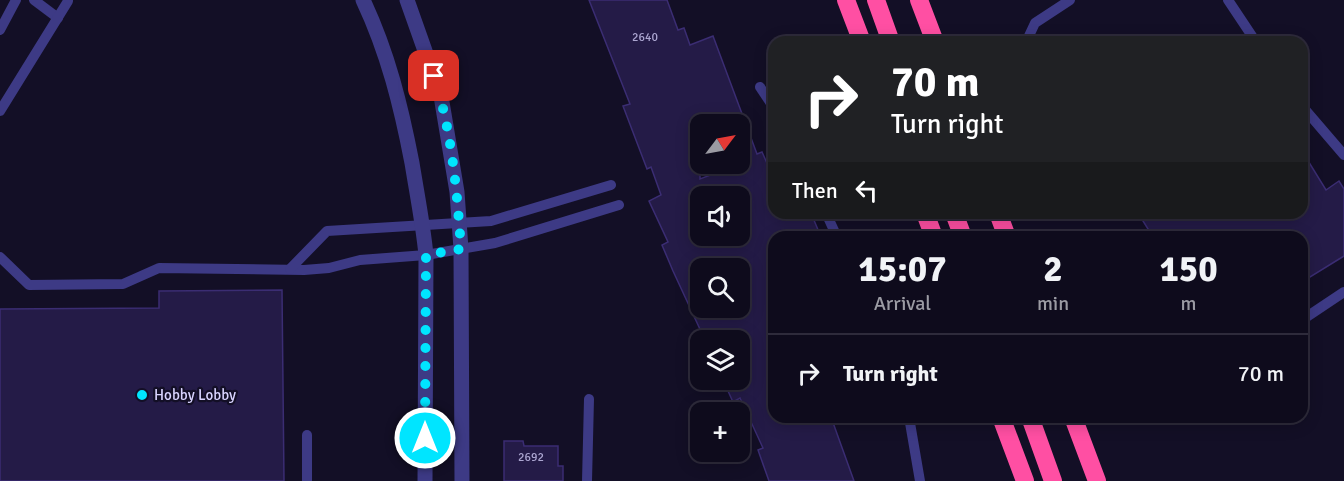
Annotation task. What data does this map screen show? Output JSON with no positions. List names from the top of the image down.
{
  "places": ["Hobby Lobby"],
  "house_numbers": ["2640", "2692"],
  "north": "top right",
  "page": {
    "turn": ["70 m", "Turn right"],
    "map_buttons": "+",
    "then": "Then",
    "eta": [
      "15:07",
      "Arrival",
      "2",
      "min",
      "150",
      "m"
    ],
    "list": [
      {
        "name": "Turn right",
        "value": "70 m"
      }
    ]
  }
}
